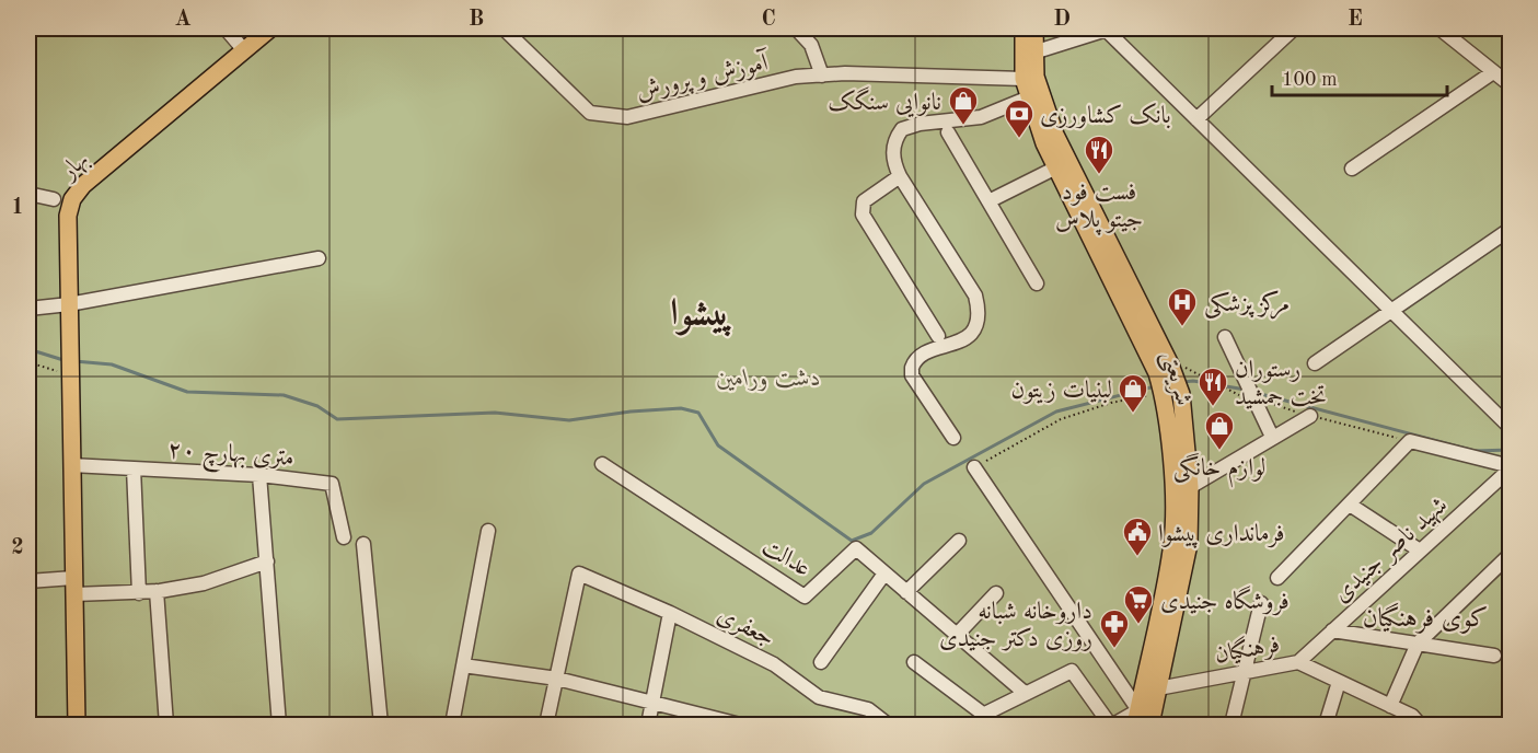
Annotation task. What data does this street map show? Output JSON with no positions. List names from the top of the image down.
{
  "streets": {
    "main road": ["بهار", "شریعتی"],
    "street": [
      "آموزش و پرورش",
      "۲۰ متری بهارچ",
      "شهيد ناصر جنیدی",
      "عدالت",
      "جعفری",
      "فرهنگیان"
    ]
  },
  "crossings": [
    ["آموزش و پرورش", "شریعتی"],
    ["بهار", "۲۰ متری بهارچ"],
    ["شریعتی", "فرهنگیان"],
    ["شهيد ناصر جنیدی", "فرهنگیان"]
  ],
  "districts": ["پیشوا", "کوی فرهنگیان"],
  "parks": ["دشت ورامین"],
  "places": {
    "shop": ["نانوایی سنگک", "لبنیات زیتون", "لوازم خانگی"],
    "bank": ["بانک کشاورزی"],
    "restaurant": ["فست فود جیتو پلاس", "رستوران تخت جمشید"],
    "hospital": ["مرکز پزشکی"],
    "public building": ["فرمانداری پیشوا"],
    "supermarket": ["فروشگاه جنیدی"],
    "pharmacy": ["داروخانه شبانه روزی دکتر جنیدی"]
  },
  "scale_bar": "100 m",
  "grid": {
    "columns": [
      "A",
      "B",
      "C",
      "D",
      "E"
    ],
    "rows": ["1", "2"]
  }
}
